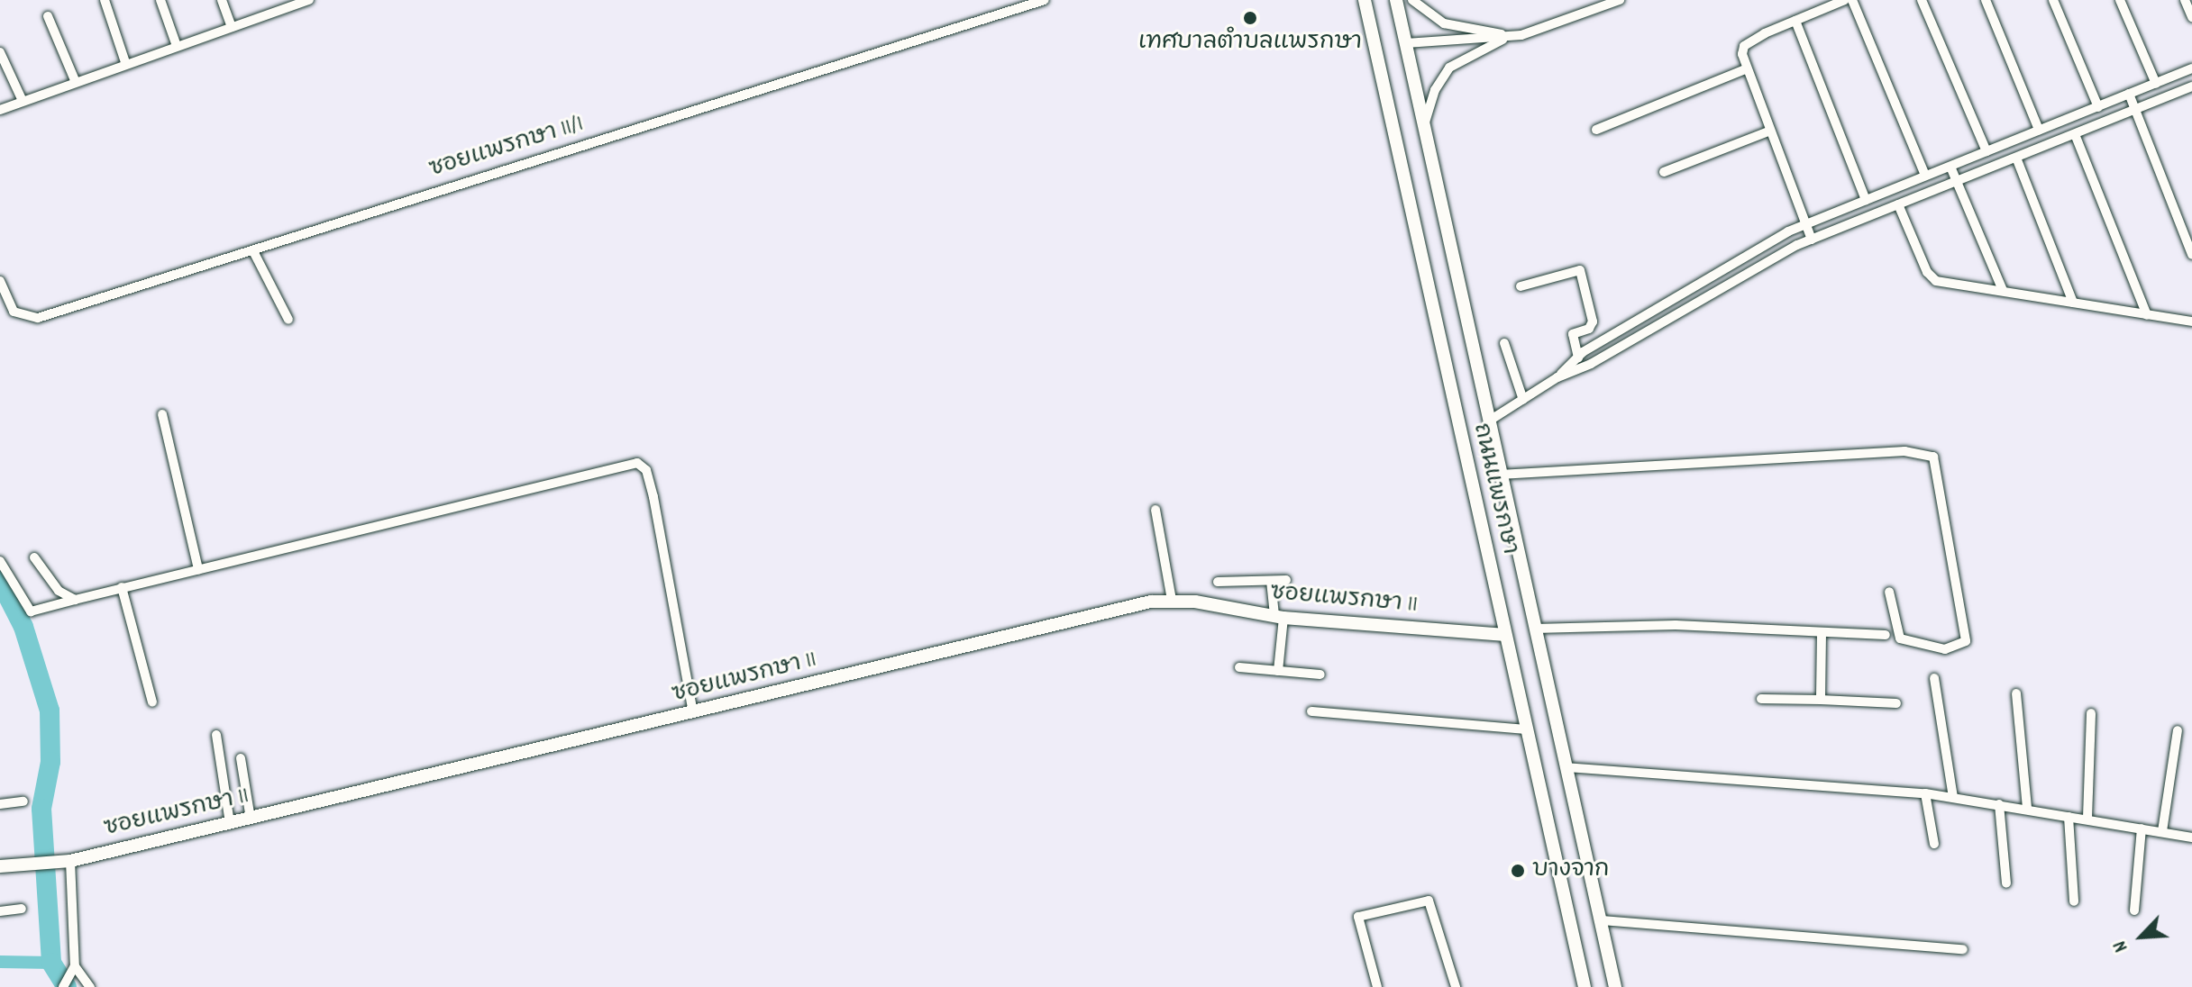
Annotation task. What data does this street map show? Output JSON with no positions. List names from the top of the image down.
{
  "streets": {
    "main road": ["ถนนแพรกษา", "ซอยแพรกษา 11"],
    "street": ["ซอยแพรกษา 11/1"]
  },
  "crossings": [
    ["ถนนแพรกษา", "ซอยแพรกษา 11"]
  ],
  "places": ["เทศบาลตำบลแพรกษา", "บางจาก"],
  "north": "bottom left"
}
